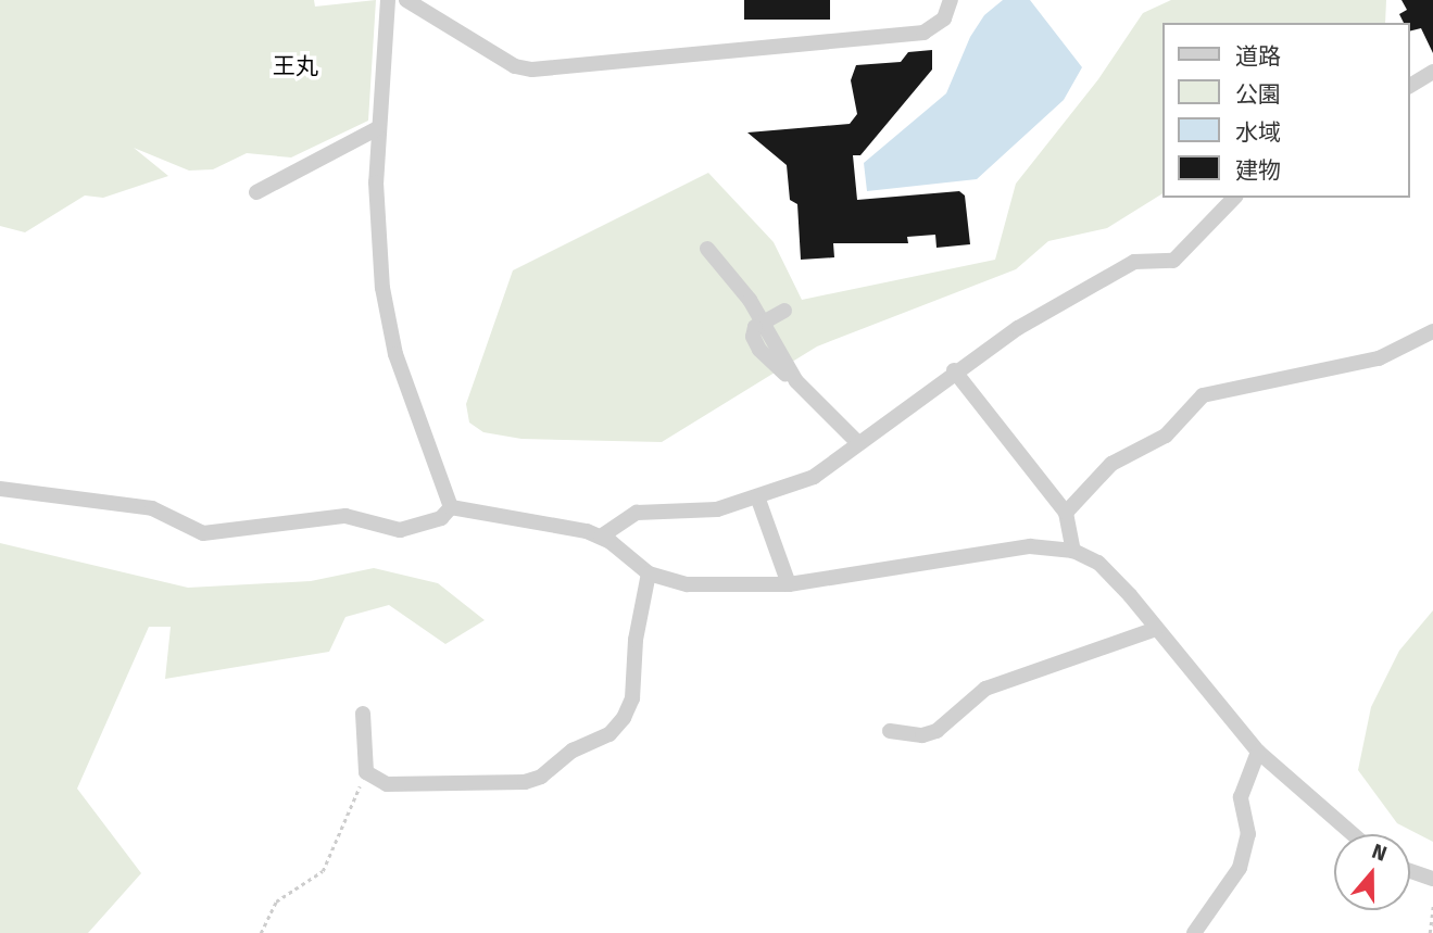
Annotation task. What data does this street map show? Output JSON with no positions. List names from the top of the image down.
{
  "districts": ["王丸"],
  "legend": [
    "道路",
    "公園",
    "水域",
    "建物"
  ],
  "north": "top"
}
